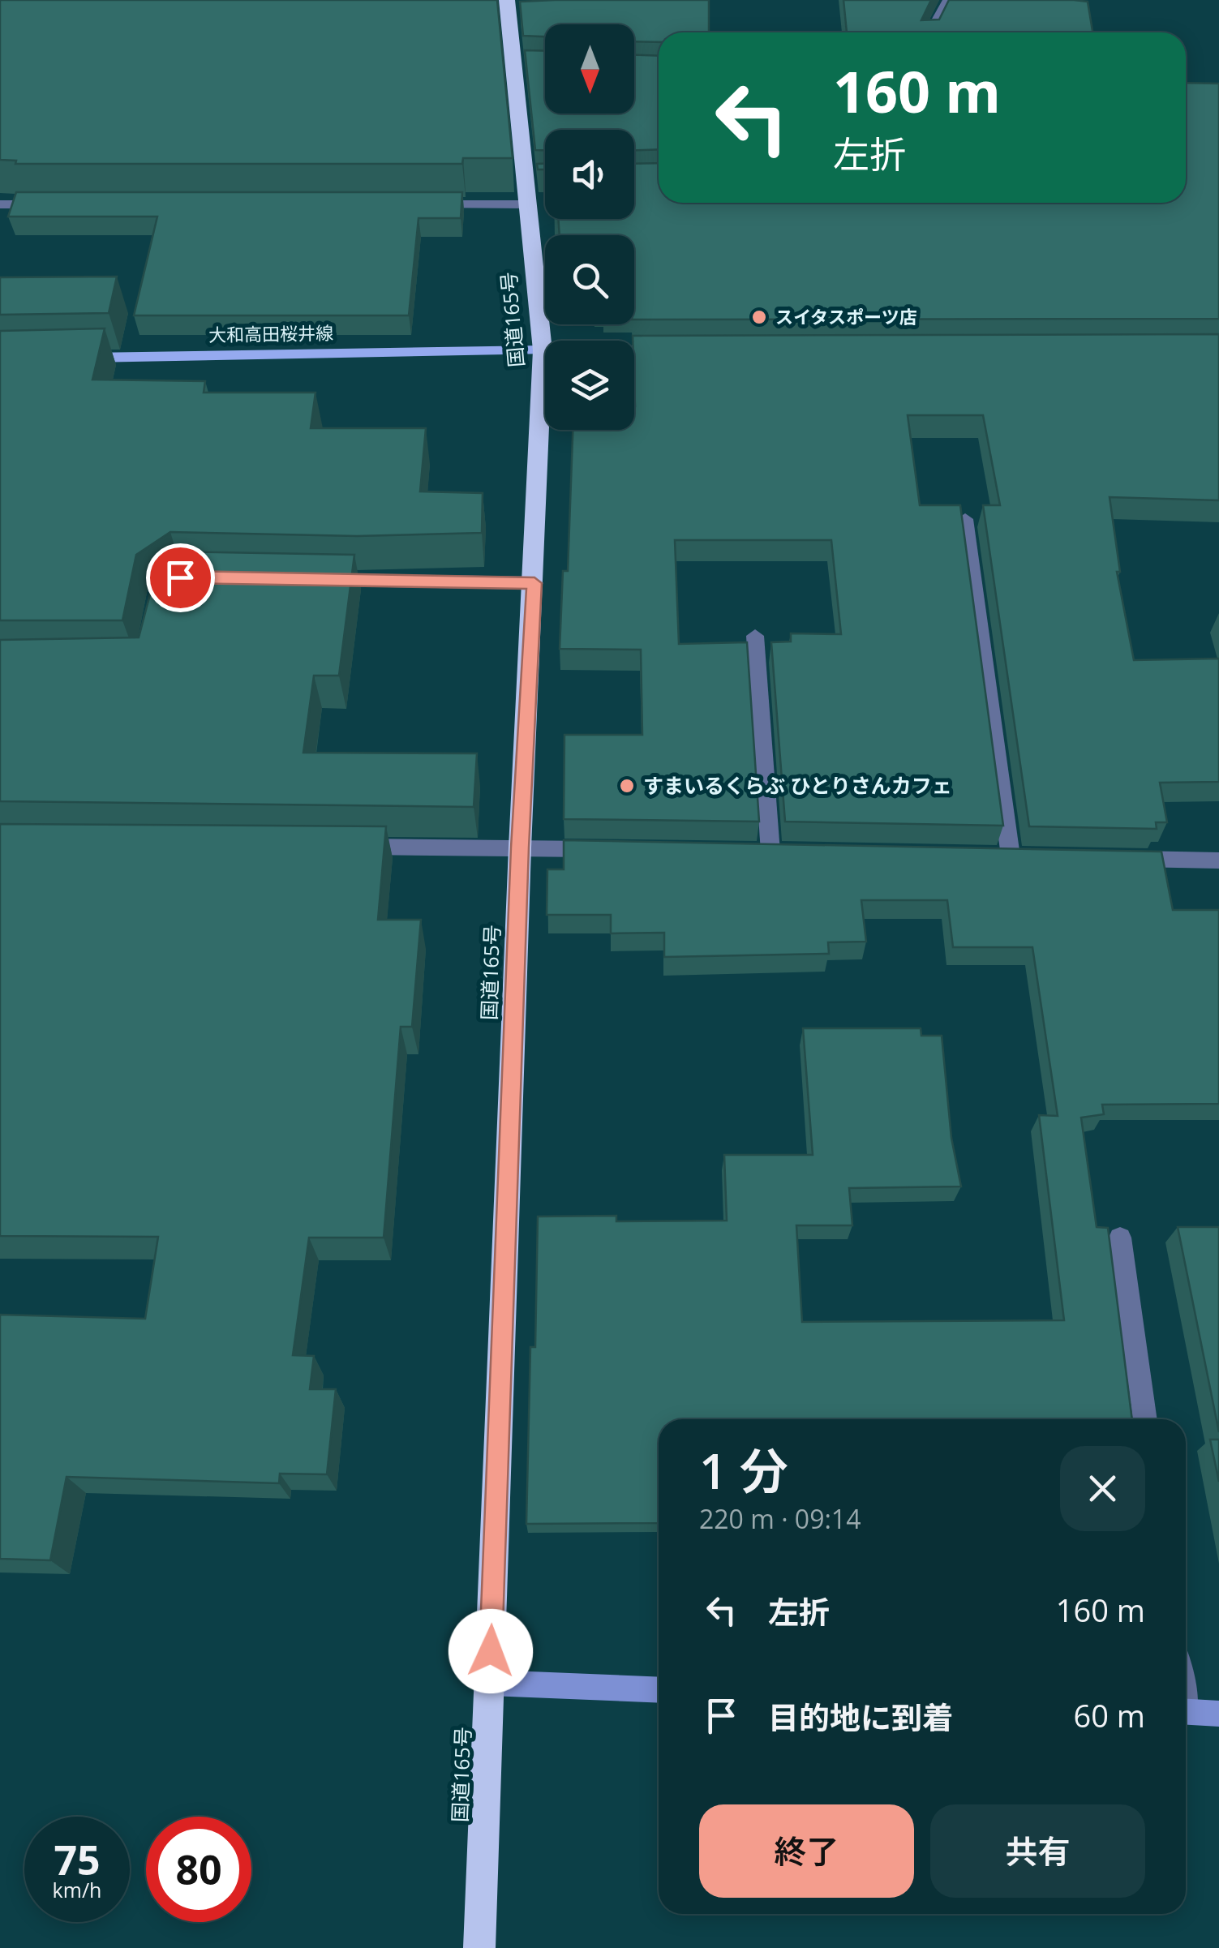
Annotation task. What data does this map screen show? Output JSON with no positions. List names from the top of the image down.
{
  "streets": {
    "highway": ["国道165号"],
    "main road": ["大和高田桜井線"]
  },
  "crossings": [
    ["国道165号", "大和高田桜井線"]
  ],
  "places": ["スイタスポーツ店", "すまいるくらぶ ひとりさんカフェ"],
  "north": "bottom",
  "page": {
    "turn": ["160 m", "左折"],
    "heading": ["1 分", "220 m · 09:14"],
    "list": [
      {
        "name": "左折",
        "value": "160 m"
      },
      {
        "name": "目的地に到着",
        "value": "60 m"
      }
    ],
    "buttons": ["終了", "共有"],
    "speed": "75 km/h",
    "limit": "80"
  }
}
